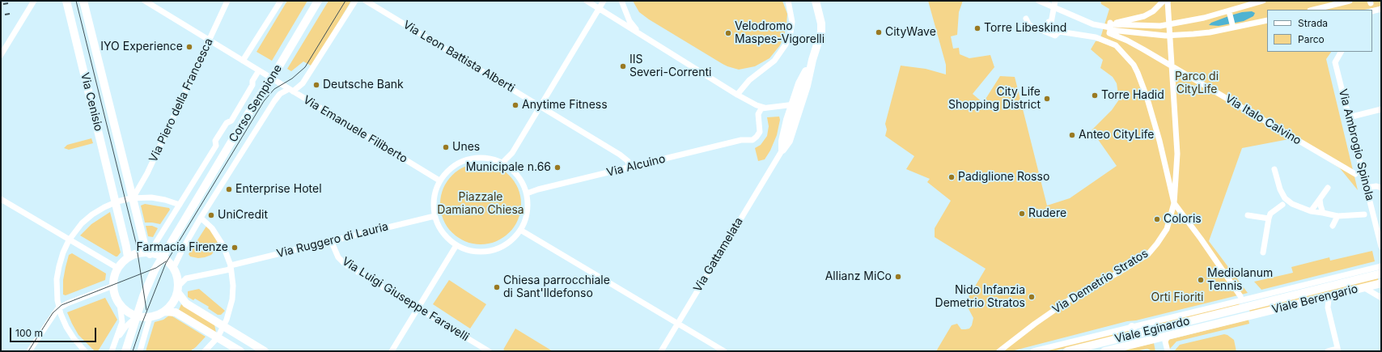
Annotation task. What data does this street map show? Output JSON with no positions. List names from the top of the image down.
{
  "streets": {
    "main road": [
      "Via Cenisio",
      "Corso Sempione",
      "Viale Berengario",
      "Viale Eginardo"
    ],
    "street": [
      "Via Leon Battista Alberti",
      "Via Piero della Francesca",
      "Via Italo Calvino",
      "Via Emanuele Filiberto",
      "Via Ambrogio Spinola",
      "Via Alcuino",
      "Via Ruggero di Lauria",
      "Via Gattamelata",
      "Via Demetrio Stratos",
      "Via Luigi Giuseppe Faravelli"
    ]
  },
  "crossings": [
    ["Via Leon Battista Alberti", "Via Alcuino"],
    ["Via Piero della Francesca", "Via Cenisio"],
    ["Via Piero della Francesca", "Via Emanuele Filiberto"],
    ["Via Cenisio", "Corso Sempione"],
    ["Corso Sempione", "Via Emanuele Filiberto"],
    ["Via Italo Calvino", "Via Demetrio Stratos"],
    ["Via Emanuele Filiberto", "Via Alcuino"],
    ["Via Emanuele Filiberto", "Via Ruggero di Lauria"],
    ["Via Alcuino", "Via Ruggero di Lauria"],
    ["Via Ruggero di Lauria", "Via Luigi Giuseppe Faravelli"],
    ["Viale Berengario", "Viale Eginardo"]
  ],
  "parks": ["Parco di CityLife", "Piazzale Damiano Chiesa", "Orti Fioriti"],
  "places": [
    "Torre Libeskind",
    "CityWave",
    "Velodromo Maspes-Vigorelli",
    "IYO Experience",
    "IIS Severi-Correnti",
    "Deutsche Bank",
    "Torre Hadid",
    "City Life Shopping District",
    "Anytime Fitness",
    "Anteo CityLife",
    "Unes",
    "Municipale n.66",
    "Padiglione Rosso",
    "Enterprise Hotel",
    "Rudere",
    "UniCredit",
    "Coloris",
    "Farmacia Firenze",
    "Allianz MiCo",
    "Mediolanum Tennis",
    "Chiesa parrocchiale di Sant'Ildefonso",
    "Nido Infanzia Demetrio Stratos"
  ],
  "legend": ["Strada", "Parco"],
  "scale_bar": "100 m"
}
